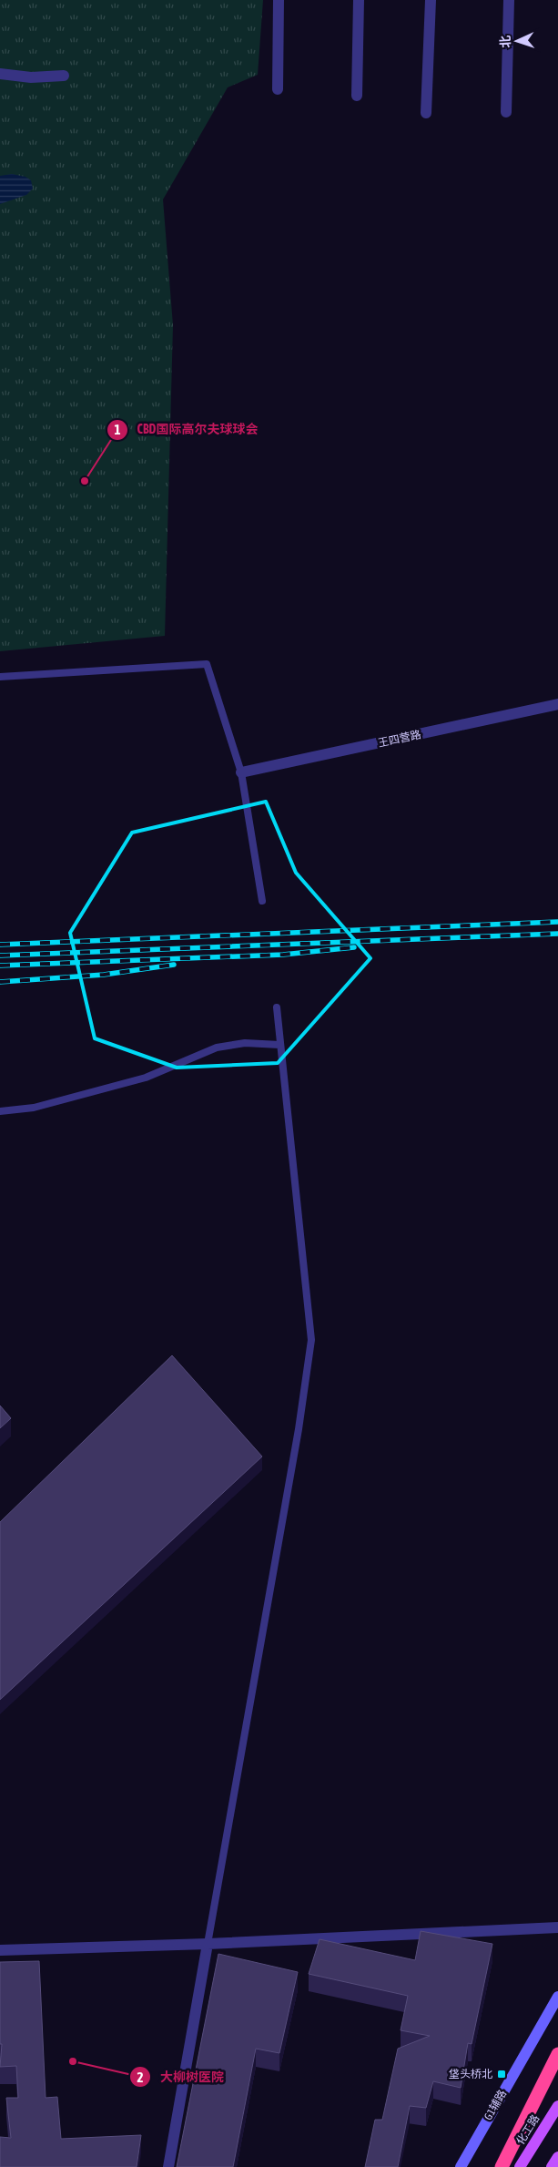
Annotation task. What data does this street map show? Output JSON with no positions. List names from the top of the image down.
{
  "streets": {
    "main road": ["G1辅路", "化工路"],
    "street": ["王四营路"]
  },
  "places": {
    "other": ["CBD国际高尔夫球球会", "大柳树医院"],
    "transit": ["垡头桥北"]
  },
  "north": "left"
}
